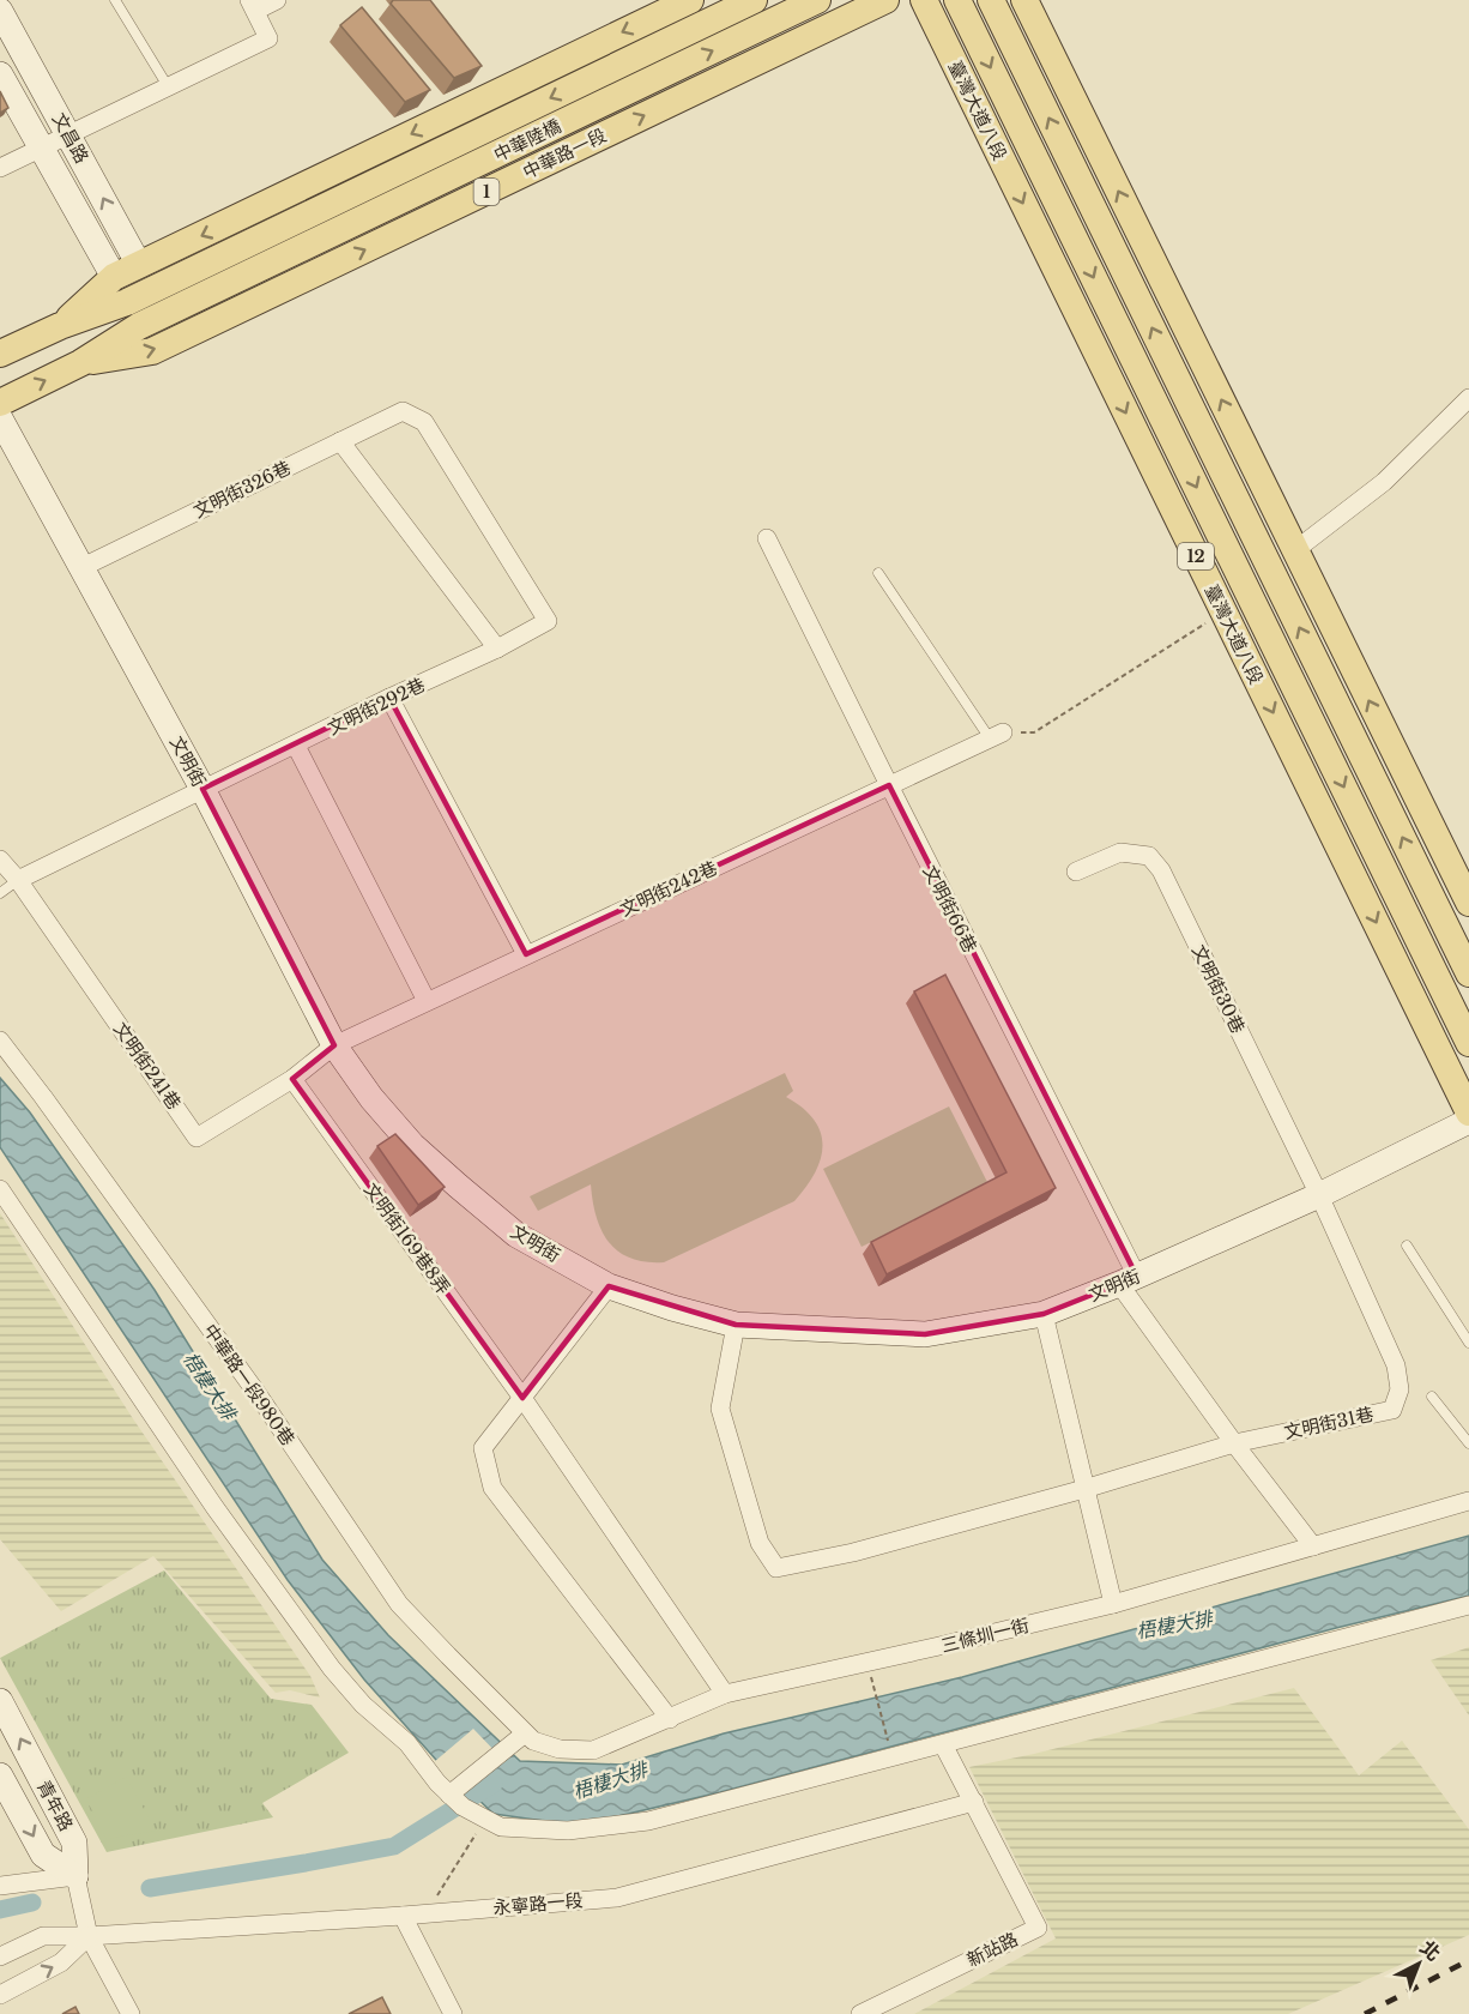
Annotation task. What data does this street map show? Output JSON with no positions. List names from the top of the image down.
{
  "streets": {
    "main road": [
      "臺灣大道八段",
      "中華陸橋",
      "中華路一段",
      "1",
      "12"
    ],
    "street": [
      "文昌路",
      "文明街326巷",
      "文明街292巷",
      "文明街",
      "文明街242巷",
      "文明街66巷",
      "文明街30巷",
      "文明街241巷",
      "文明街169巷8弄",
      "中華路一段980巷",
      "文明街31巷",
      "三條圳一街",
      "青年路",
      "永寧路一段",
      "新站路"
    ]
  },
  "crossings": [
    ["中華陸橋", "中華路一段"],
    ["文明街326巷", "文明街292巷"],
    ["文明街326巷", "文明街"],
    ["文明街292巷", "文明街"],
    ["文明街292巷", "文明街241巷"],
    ["文明街", "文明街242巷"],
    ["文明街", "文明街66巷"],
    ["文明街", "文明街30巷"],
    ["文明街", "文明街241巷"],
    ["文明街", "文明街31巷"],
    ["文明街242巷", "文明街66巷"],
    ["文明街242巷", "文明街241巷"],
    ["文明街66巷", "文明街31巷"],
    ["文明街66巷", "三條圳一街"],
    ["文明街30巷", "文明街31巷"],
    ["文明街241巷", "文明街169巷8弄"],
    ["文明街169巷8弄", "三條圳一街"],
    ["中華路一段980巷", "三條圳一街"],
    ["永寧路一段", "新站路"]
  ],
  "water": ["梧棲大排"],
  "north": "top right"
}
